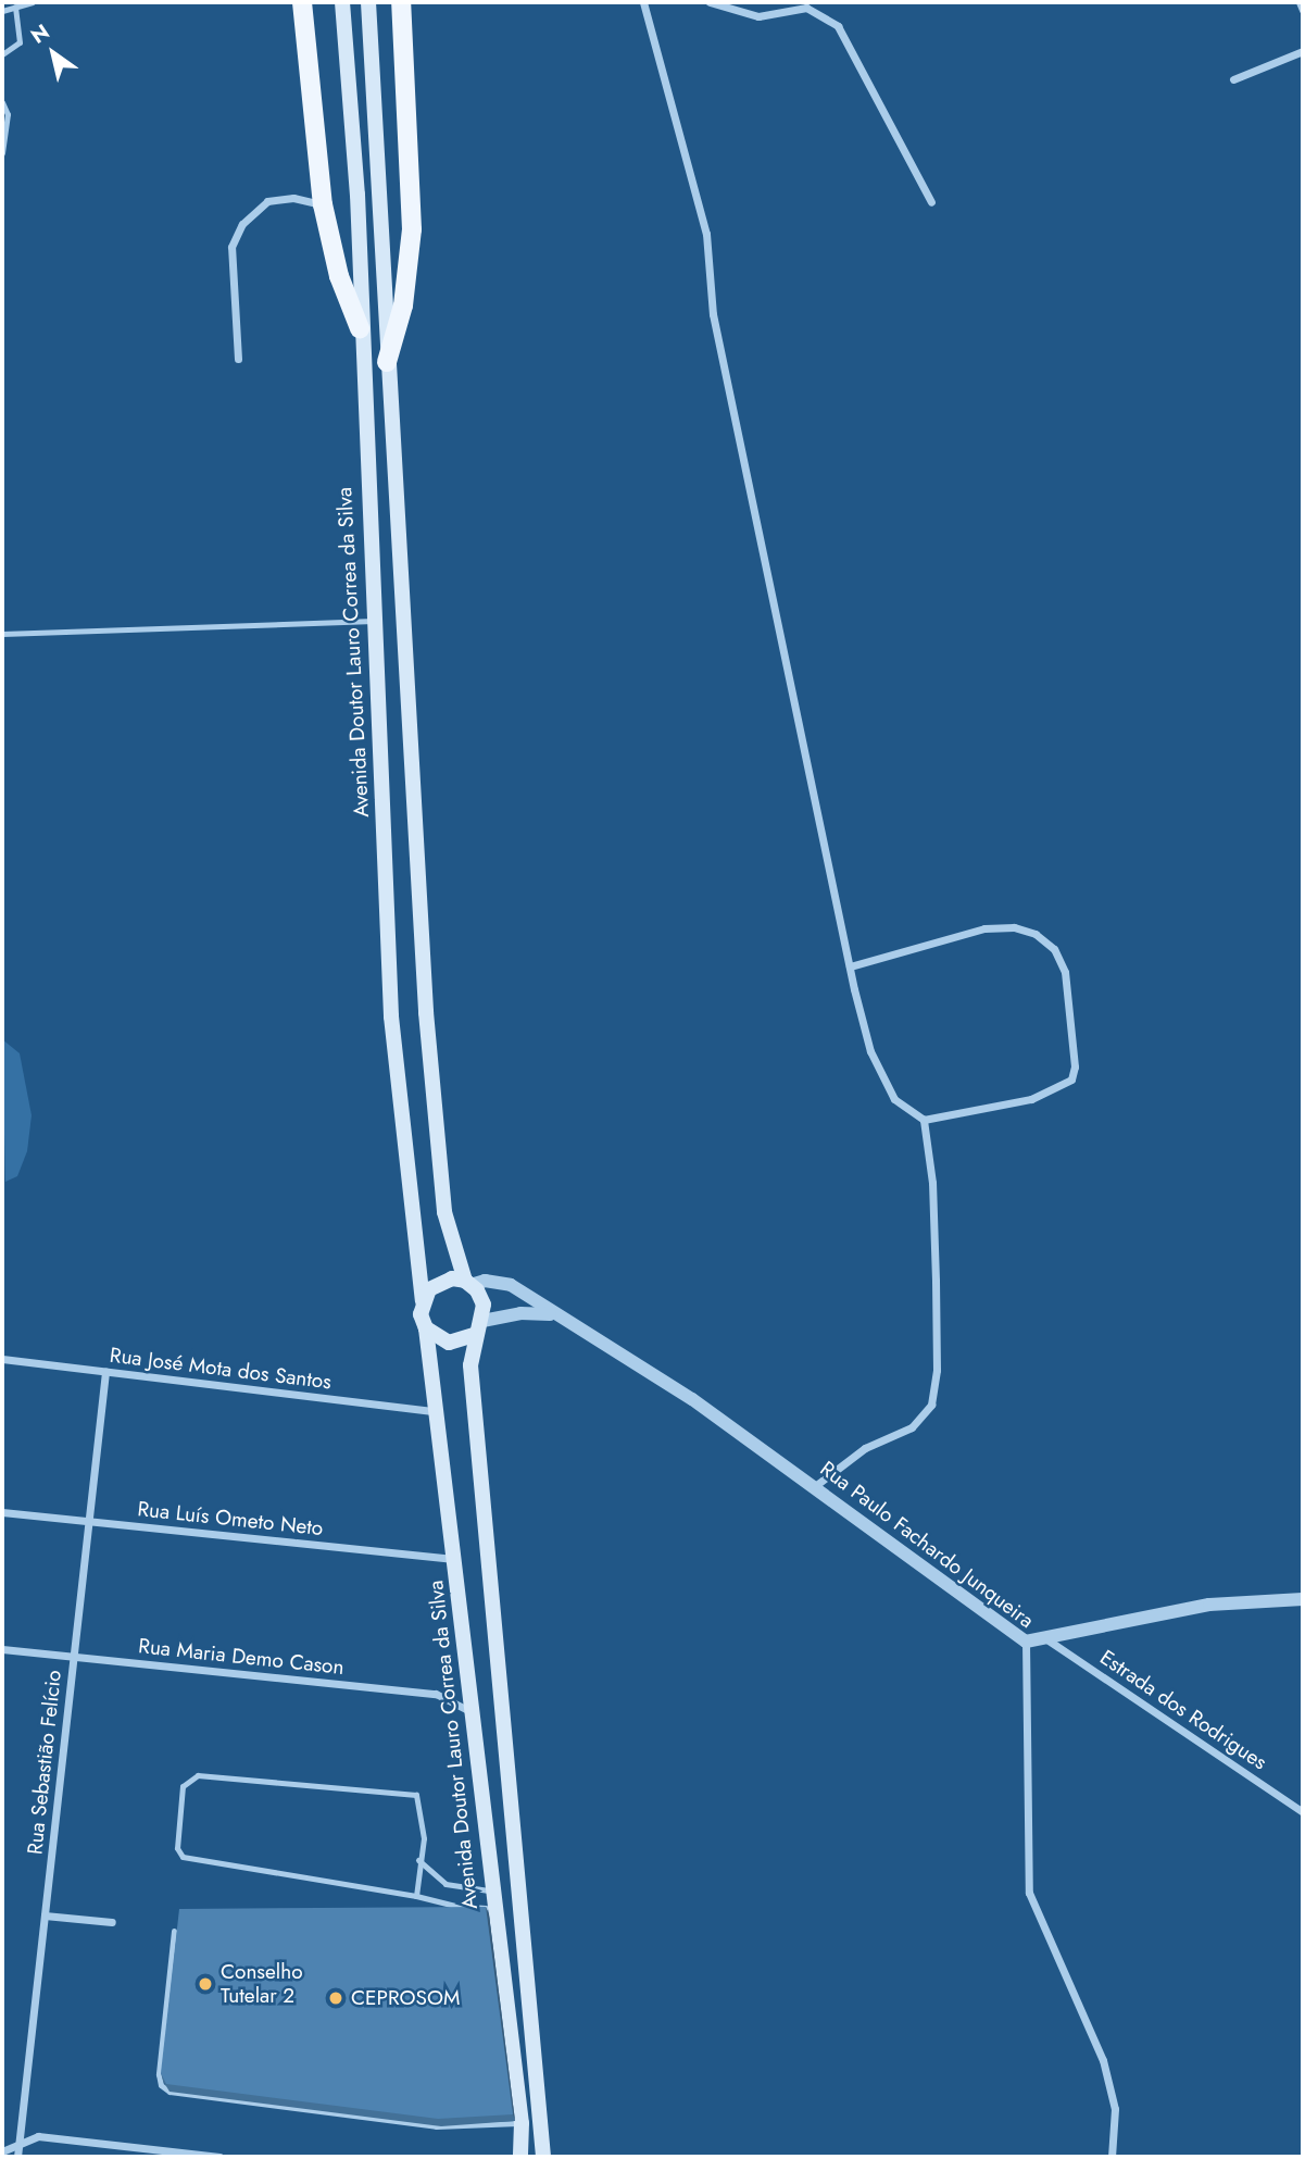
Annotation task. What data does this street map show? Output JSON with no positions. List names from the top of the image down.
{
  "streets": {
    "main road": ["Avenida Doutor Lauro Correa da Silva"],
    "street": [
      "Rua José Mota dos Santos",
      "Rua Luís Ometo Neto",
      "Rua Paulo Fachardo Junqueira",
      "Rua Maria Demo Cason",
      "Estrada dos Rodrigues",
      "Rua Sebastião Felício"
    ]
  },
  "crossings": [
    ["Avenida Doutor Lauro Correa da Silva", "Rua José Mota dos Santos"],
    ["Avenida Doutor Lauro Correa da Silva", "Rua Luís Ometo Neto"],
    ["Avenida Doutor Lauro Correa da Silva", "Rua Paulo Fachardo Junqueira"],
    ["Avenida Doutor Lauro Correa da Silva", "Rua Maria Demo Cason"],
    ["Rua José Mota dos Santos", "Rua Sebastião Felício"],
    ["Rua Luís Ometo Neto", "Rua Sebastião Felício"],
    ["Rua Maria Demo Cason", "Rua Sebastião Felício"]
  ],
  "places": ["Conselho Tutelar 2", "CEPROSOM"],
  "north": "top left"
}
